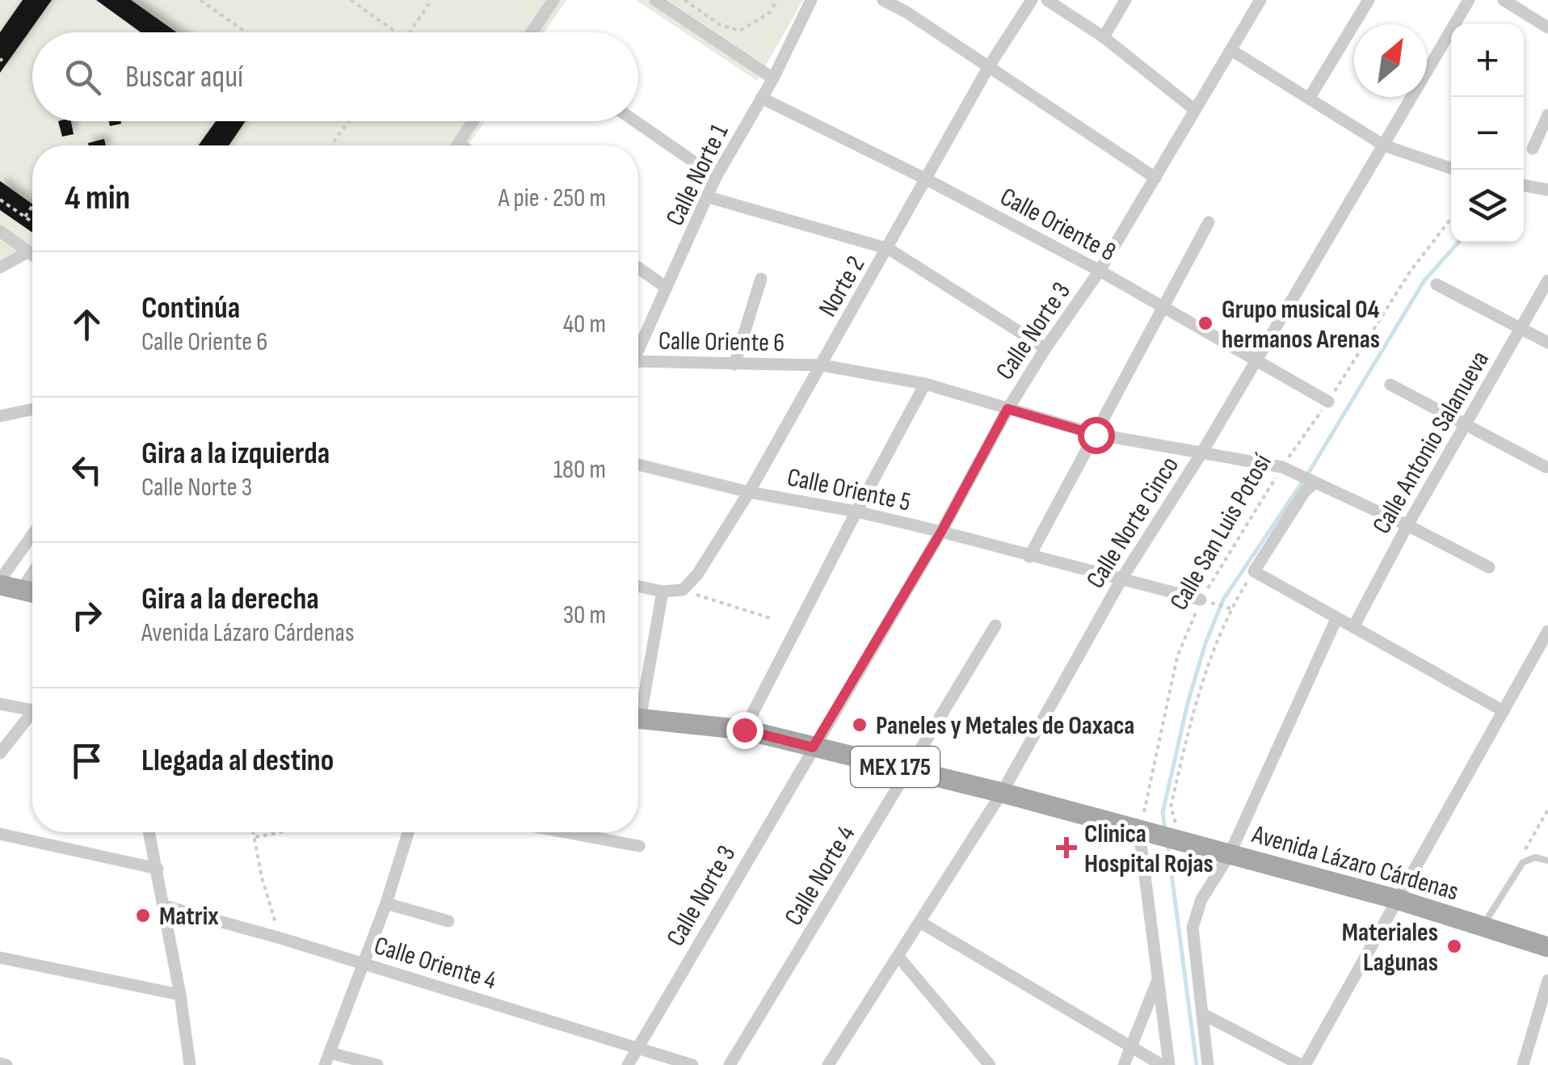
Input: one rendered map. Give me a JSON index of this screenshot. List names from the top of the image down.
{
  "streets": {
    "main road": ["MEX 175", "Avenida Lázaro Cárdenas"],
    "street": [
      "Calle Norte 1",
      "Calle Oriente 8",
      "Norte 2",
      "Calle Norte 3",
      "Calle Oriente 6",
      "Calle Antonio Salanueva",
      "Calle Oriente 5",
      "Calle Norte Cinco",
      "Calle San Luis Potosí",
      "Calle Norte 4",
      "Calle Oriente 4"
    ]
  },
  "crossings": [
    ["Calle Norte 1", "Calle Oriente 8"],
    ["Calle Oriente 8", "Norte 2"],
    ["Calle Oriente 8", "Calle Norte 3"],
    ["Calle Oriente 8", "Calle Norte Cinco"],
    ["Calle Oriente 8", "Calle San Luis Potosí"],
    ["Norte 2", "Calle Oriente 6"],
    ["Norte 2", "Calle Oriente 5"],
    ["Calle Norte 3", "Calle Oriente 6"],
    ["Calle Norte 3", "Calle Oriente 5"],
    ["Calle Norte 3", "Avenida Lázaro Cárdenas"],
    ["Calle Norte 3", "Calle Oriente 4"],
    ["Calle Oriente 6", "Calle Antonio Salanueva"],
    ["Calle Oriente 6", "Calle Norte Cinco"],
    ["Calle Oriente 6", "Calle San Luis Potosí"],
    ["Calle Oriente 5", "Calle Norte Cinco"],
    ["Calle Oriente 5", "Calle San Luis Potosí"],
    ["Calle Norte Cinco", "Avenida Lázaro Cárdenas"],
    ["Calle San Luis Potosí", "Avenida Lázaro Cárdenas"],
    ["Avenida Lázaro Cárdenas", "Calle Norte 4"]
  ],
  "places": {
    "other": [
      "Grupo musical 04 hermanos Arenas",
      "Paneles y Metales de Oaxaca",
      "Matrix",
      "Materiales Lagunas"
    ],
    "health": ["Clinica Hospital Rojas"]
  },
  "north": "top right",
  "page": {
    "map_buttons": ["+", "−"],
    "search": "Buscar aquí",
    "heading": ["4 min", "A pie · 250 m"],
    "list": [
      ["Continúa", "Calle Oriente 6", "40 m"],
      ["Gira a la izquierda", "Calle Norte 3", "180 m"],
      ["Gira a la derecha", "Avenida Lázaro Cárdenas", "30 m"],
      "Llegada al destino"
    ]
  }
}
